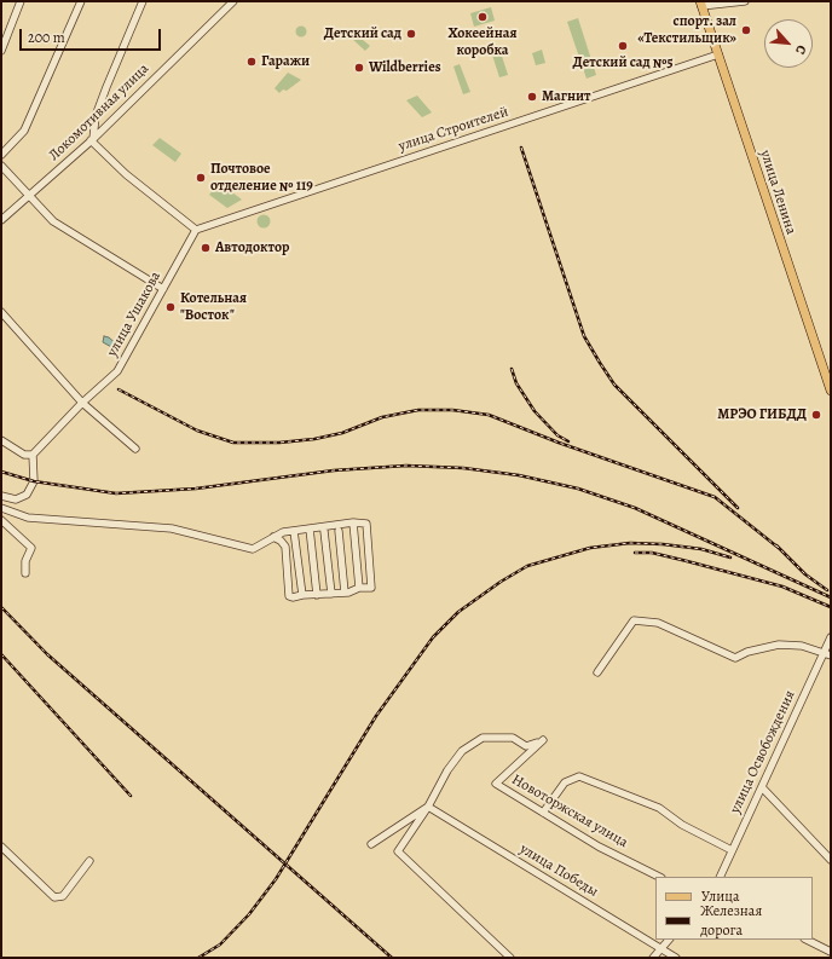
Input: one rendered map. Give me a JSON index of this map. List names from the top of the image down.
{
  "streets": {
    "main road": ["улица Ленина"],
    "street": [
      "Локомотивная улица",
      "улица Строителей",
      "улица Ушакова",
      "улица Освобождения",
      "Новоторжская улица",
      "улица Победы"
    ]
  },
  "crossings": [
    ["улица Строителей", "улица Ленина"],
    ["улица Строителей", "улица Ушакова"],
    ["Новоторжская улица", "улица Победы"]
  ],
  "places": [
    "Хокеейная коробка",
    "спорт. зал «Текстильщик»",
    "Детский сад",
    "Детский сад №5",
    "Гаражи",
    "Wildberries",
    "Магнит",
    "Почтовое отделение № 119",
    "Автодоктор",
    "Котельная \"Восток\"",
    "МРЭО ГИБДД"
  ],
  "legend": ["Улица", "Железная дорога"],
  "scale_bar": "200 m",
  "north": "bottom right"
}
